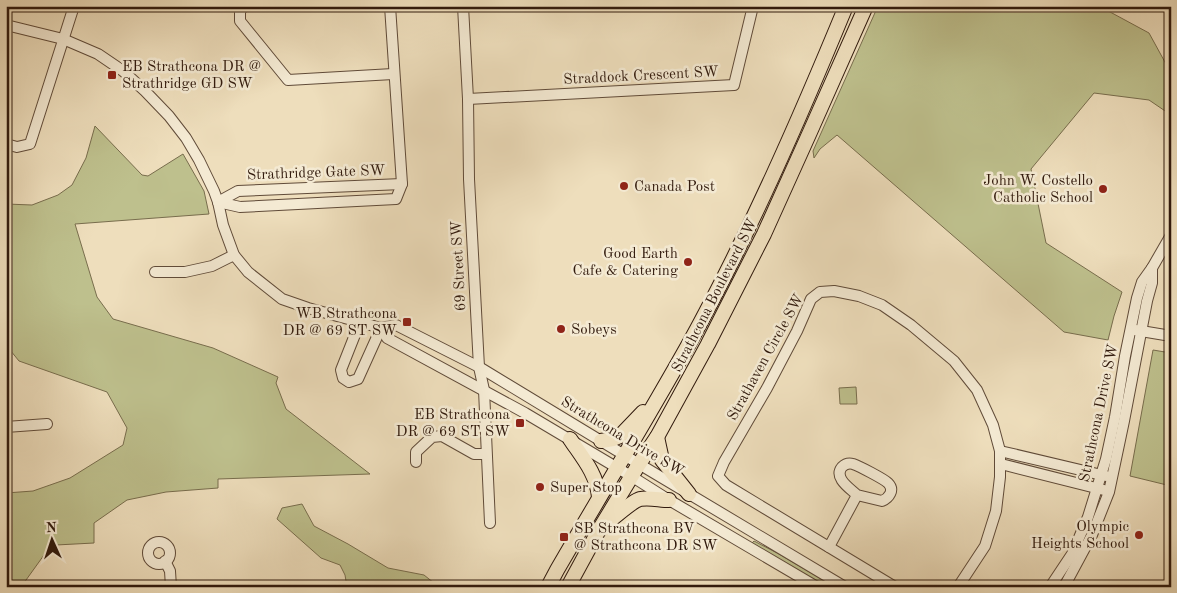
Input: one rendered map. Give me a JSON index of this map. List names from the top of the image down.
{
  "streets": {
    "main road": ["Strathcona Boulevard SW"],
    "street": [
      "Straddock Crescent SW",
      "Strathridge Gate SW",
      "69 Street SW",
      "Strathaven Circle SW",
      "Strathcona Drive SW"
    ]
  },
  "crossings": [
    ["Straddock Crescent SW", "69 Street SW"],
    ["Strathridge Gate SW", "Strathcona Drive SW"],
    ["69 Street SW", "Strathcona Drive SW"],
    ["Strathcona Boulevard SW", "Strathcona Drive SW"]
  ],
  "places": {
    "transit": [
      "EB Strathcona DR @ Strathridge GD SW",
      "WB Strathcona DR @ 69 ST SW",
      "EB Strathcona DR @ 69 ST SW",
      "SB Strathcona BV @ Strathcona DR SW"
    ],
    "other": [
      "Canada Post",
      "John W. Costello Catholic School",
      "Good Earth Cafe & Catering",
      "Sobeys",
      "Super Stop",
      "Olympic Heights School"
    ]
  },
  "north": "top"
}
